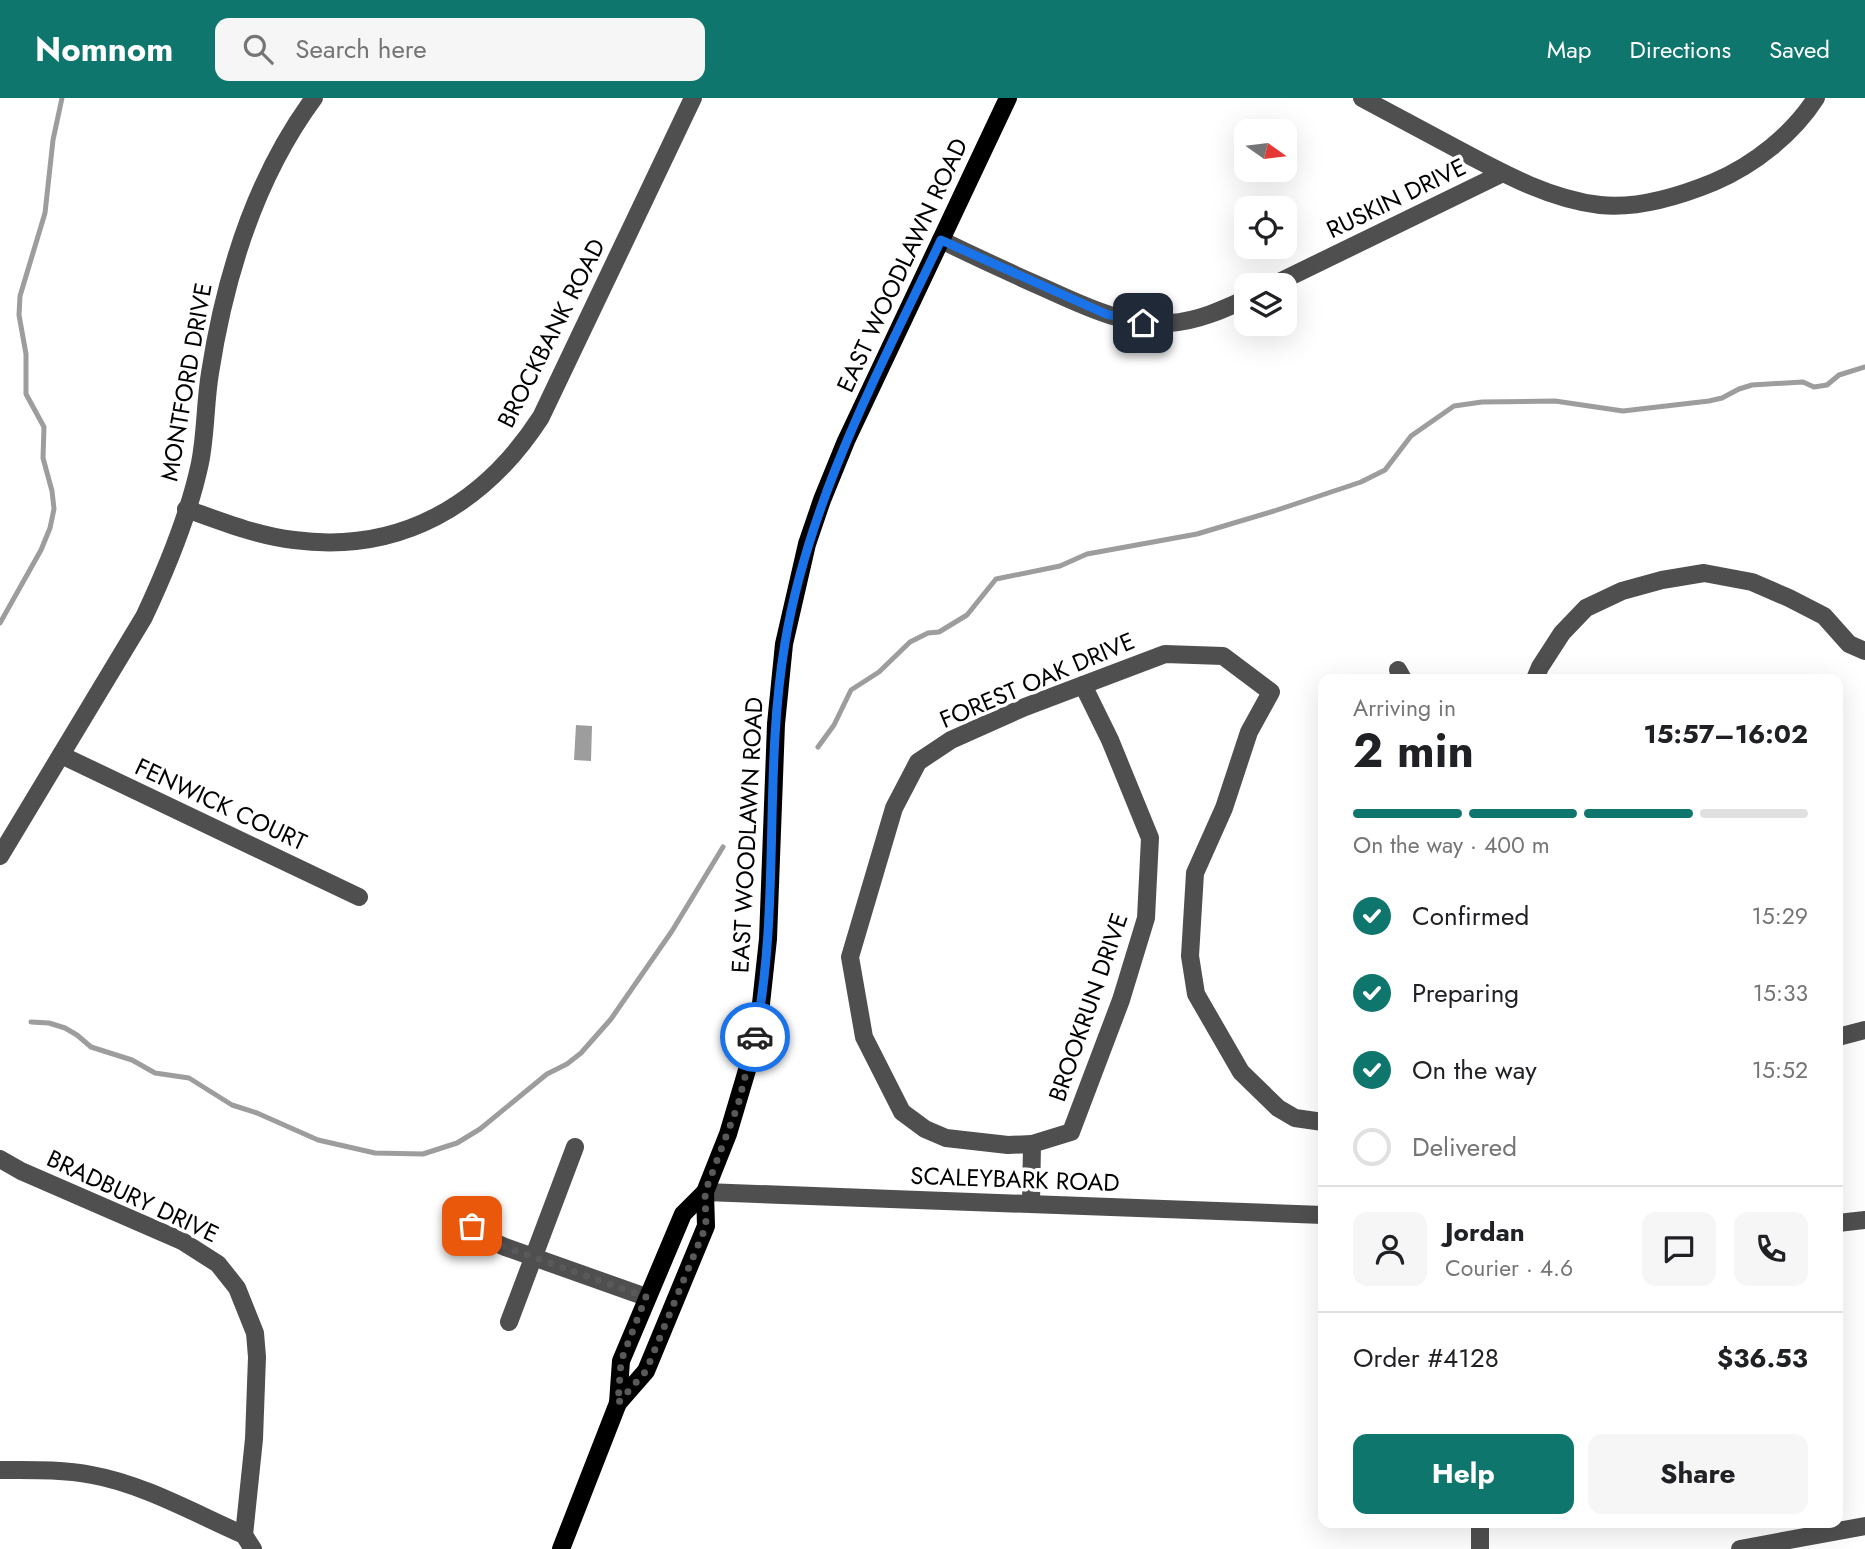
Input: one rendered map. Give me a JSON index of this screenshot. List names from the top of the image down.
{
  "streets": {
    "main road": ["EAST WOODLAWN ROAD"],
    "street": [
      "RUSKIN DRIVE",
      "BROCKBANK ROAD",
      "MONTFORD DRIVE",
      "FOREST OAK DRIVE",
      "FENWICK COURT",
      "BROOKRUN DRIVE",
      "SCALEYBARK ROAD",
      "BRADBURY DRIVE"
    ]
  },
  "crossings": [
    ["EAST WOODLAWN ROAD", "SCALEYBARK ROAD"],
    ["BROCKBANK ROAD", "MONTFORD DRIVE"],
    ["MONTFORD DRIVE", "FENWICK COURT"],
    ["FOREST OAK DRIVE", "BROOKRUN DRIVE"]
  ],
  "north": "right",
  "page": {
    "header": "Nomnom",
    "search": "Search here",
    "nav": ["Map", "Directions", "Saved"],
    "heading": ["2 min", "Arriving in", "15:57–16:02"],
    "panel": [
      "Jordan",
      "Courier · 4.6",
      "Order #4128",
      "$36.53"
    ],
    "bar": "On the way · 400 m",
    "list": [
      ["Confirmed", "15:29"],
      ["Preparing", "15:33"],
      ["On the way", "15:52"],
      "Delivered"
    ],
    "buttons": ["Help", "Share"]
  }
}
